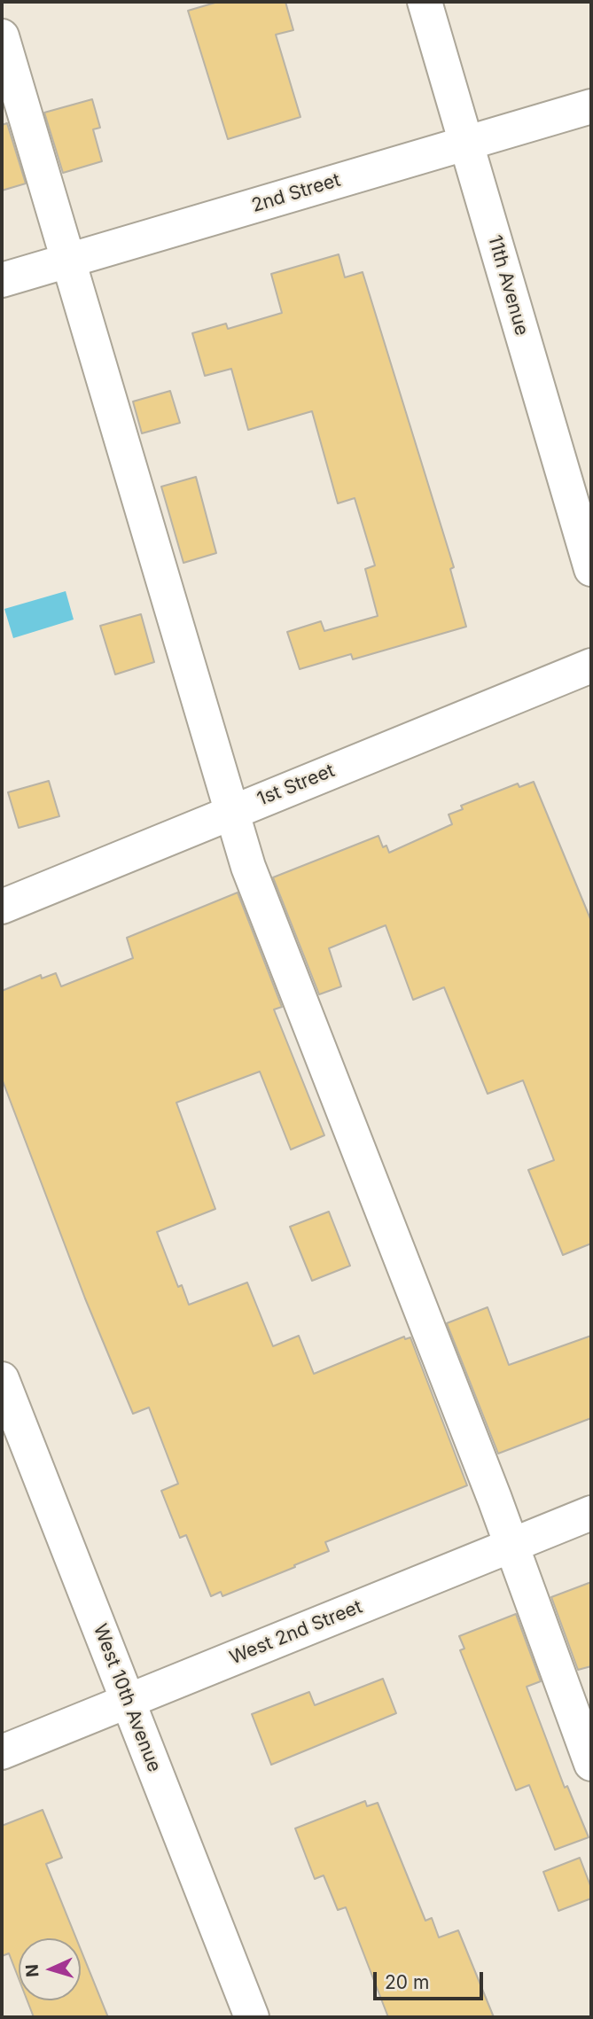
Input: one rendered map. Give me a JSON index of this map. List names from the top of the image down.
{
  "streets": {
    "street": [
      "2nd Street",
      "11th Avenue",
      "1st Street",
      "West 2nd Street",
      "West 10th Avenue"
    ]
  },
  "crossings": [
    ["2nd Street", "11th Avenue"],
    ["West 2nd Street", "West 10th Avenue"]
  ],
  "scale_bar": "20 m",
  "north": "left"
}
